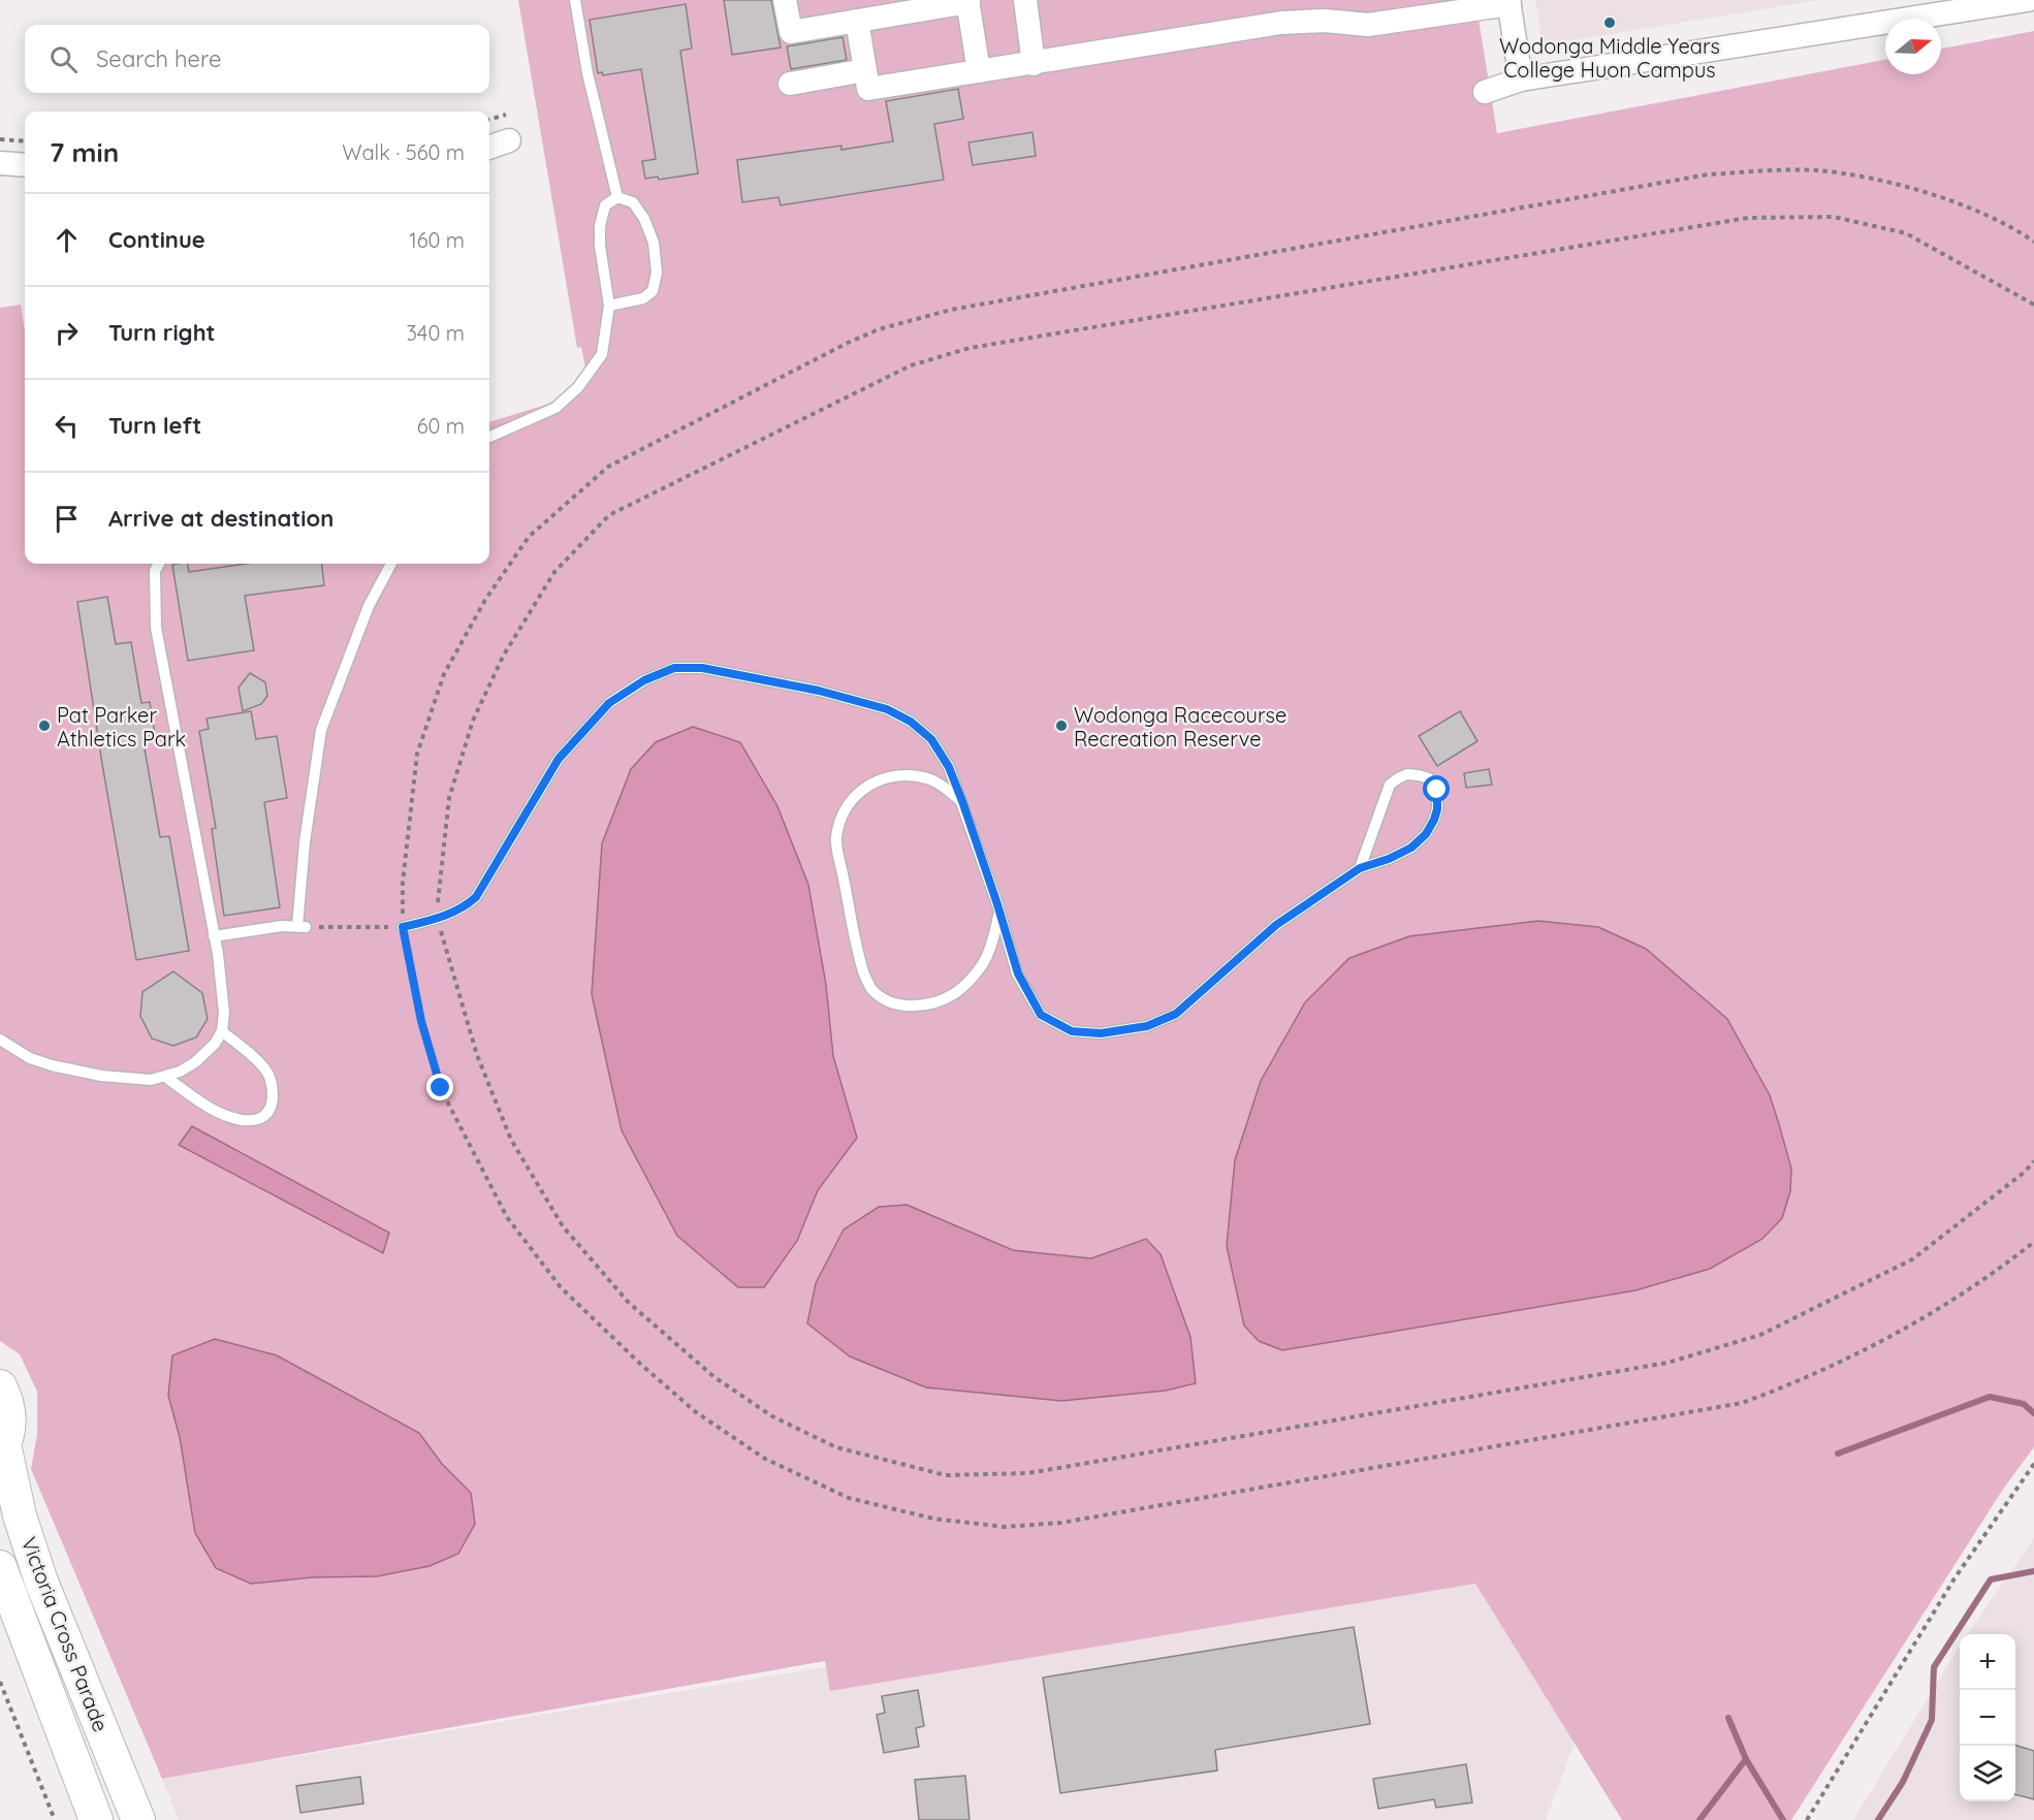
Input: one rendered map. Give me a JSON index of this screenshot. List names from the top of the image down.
{
  "streets": {
    "main road": ["Victoria Cross Parade"]
  },
  "places": ["Wodonga Middle Years College Huon Campus", "Pat Parker Athletics Park", "Wodonga Racecourse Recreation Reserve"],
  "north": "right",
  "page": {
    "search": "Search here",
    "heading": ["7 min", "Walk · 560 m"],
    "list": [
      ["Continue", "160 m"],
      ["Turn right", "340 m"],
      ["Turn left", "60 m"],
      "Arrive at destination"
    ],
    "map_buttons": ["+", "−"]
  }
}
